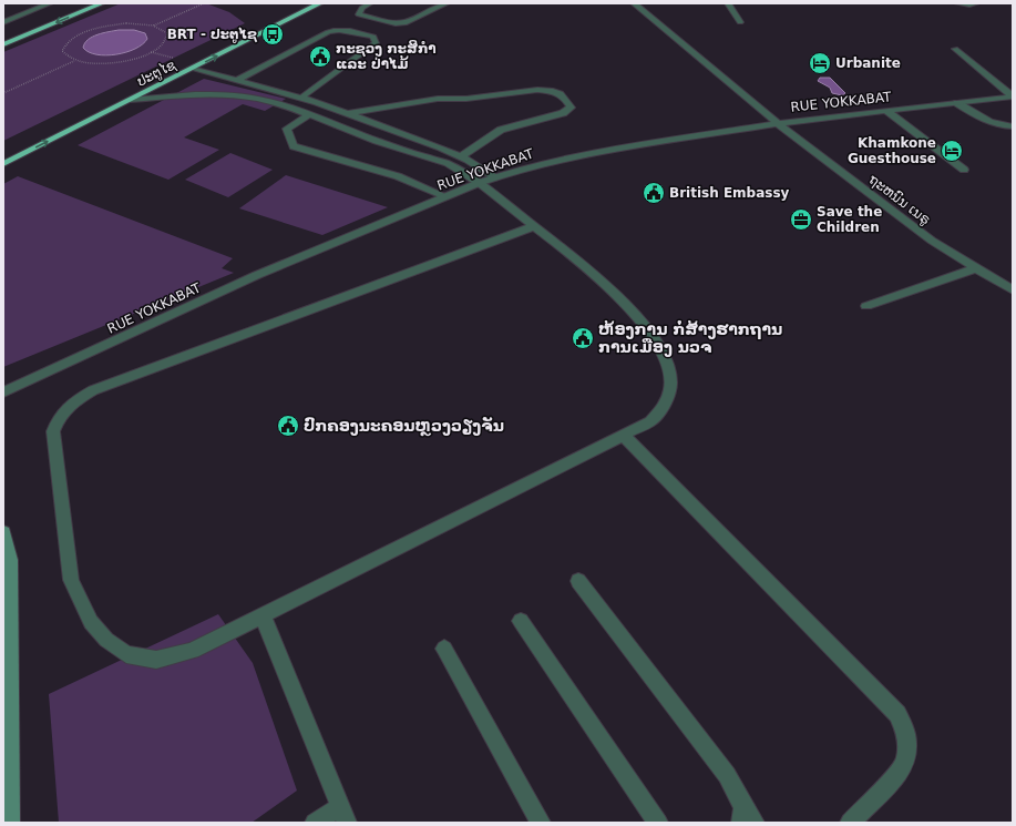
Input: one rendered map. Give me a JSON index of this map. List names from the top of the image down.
{
  "streets": {
    "highway": ["ປະຕູໄຊ"],
    "street": ["RUE YOKKABAT", "ຖະຫນົນ ເນຣູ"]
  },
  "crossings": [
    ["RUE YOKKABAT", "ຖະຫນົນ ເນຣູ"]
  ],
  "places": {
    "bus stop": ["BRT - ປະຕູໄຊ"],
    "public building": [
      "ກະຊວງ ກະສິກຳ ແລະ ປ່າໄມ້",
      "British Embassy",
      "ຫ້ອງການ ກໍ່ສ້າງຮາກຖານ ການເມືອງ ນວຈ",
      "ປົກຄອງນະຄອນຫຼວງວຽງຈັນ"
    ],
    "hotel": ["Urbanite", "Khamkone Guesthouse"],
    "office": ["Save the Children"]
  }
}
